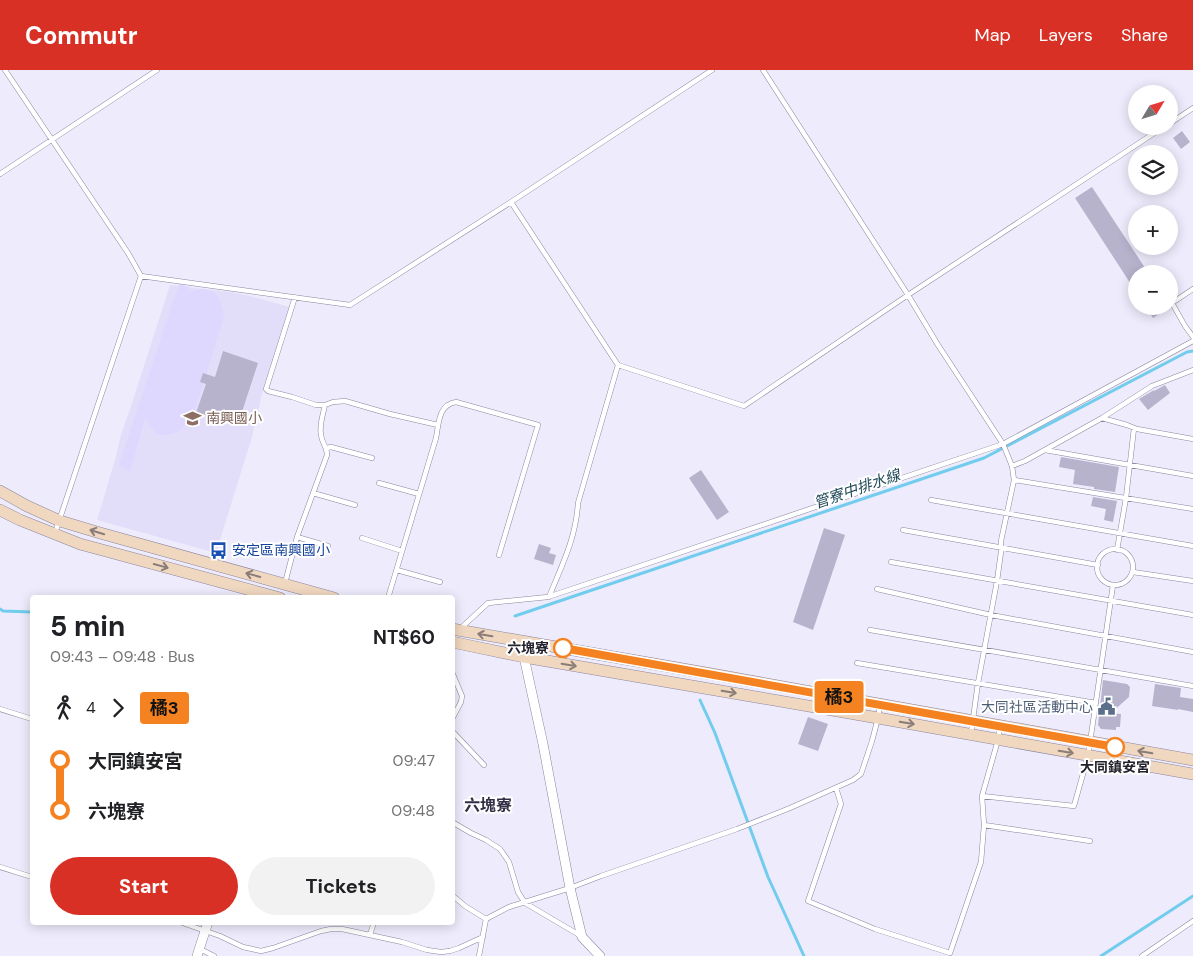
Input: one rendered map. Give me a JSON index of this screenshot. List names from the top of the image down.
{
  "districts": ["六塊寮"],
  "water": ["管寮中排水線"],
  "places": {
    "school or university": ["南興國小"],
    "bus stop": ["安定區南興國小"],
    "other": ["六塊寮", "大同鎮安宮"],
    "public building": ["大同社區活動中心"]
  },
  "lines": ["bus line 橘3"],
  "north": "top right",
  "page": {
    "header": "Commutr",
    "nav": ["Map", "Layers", "Share"],
    "on_map": "橘3",
    "map_buttons": ["+", "−"],
    "heading": ["5 min", "09:43 – 09:48 · Bus", "NT$60"],
    "legs": ["4", "橘3"],
    "list": [
      {
        "name": "大同鎮安宮",
        "value": "09:47"
      },
      {
        "name": "六塊寮",
        "value": "09:48"
      }
    ],
    "buttons": ["Start", "Tickets"]
  }
}
